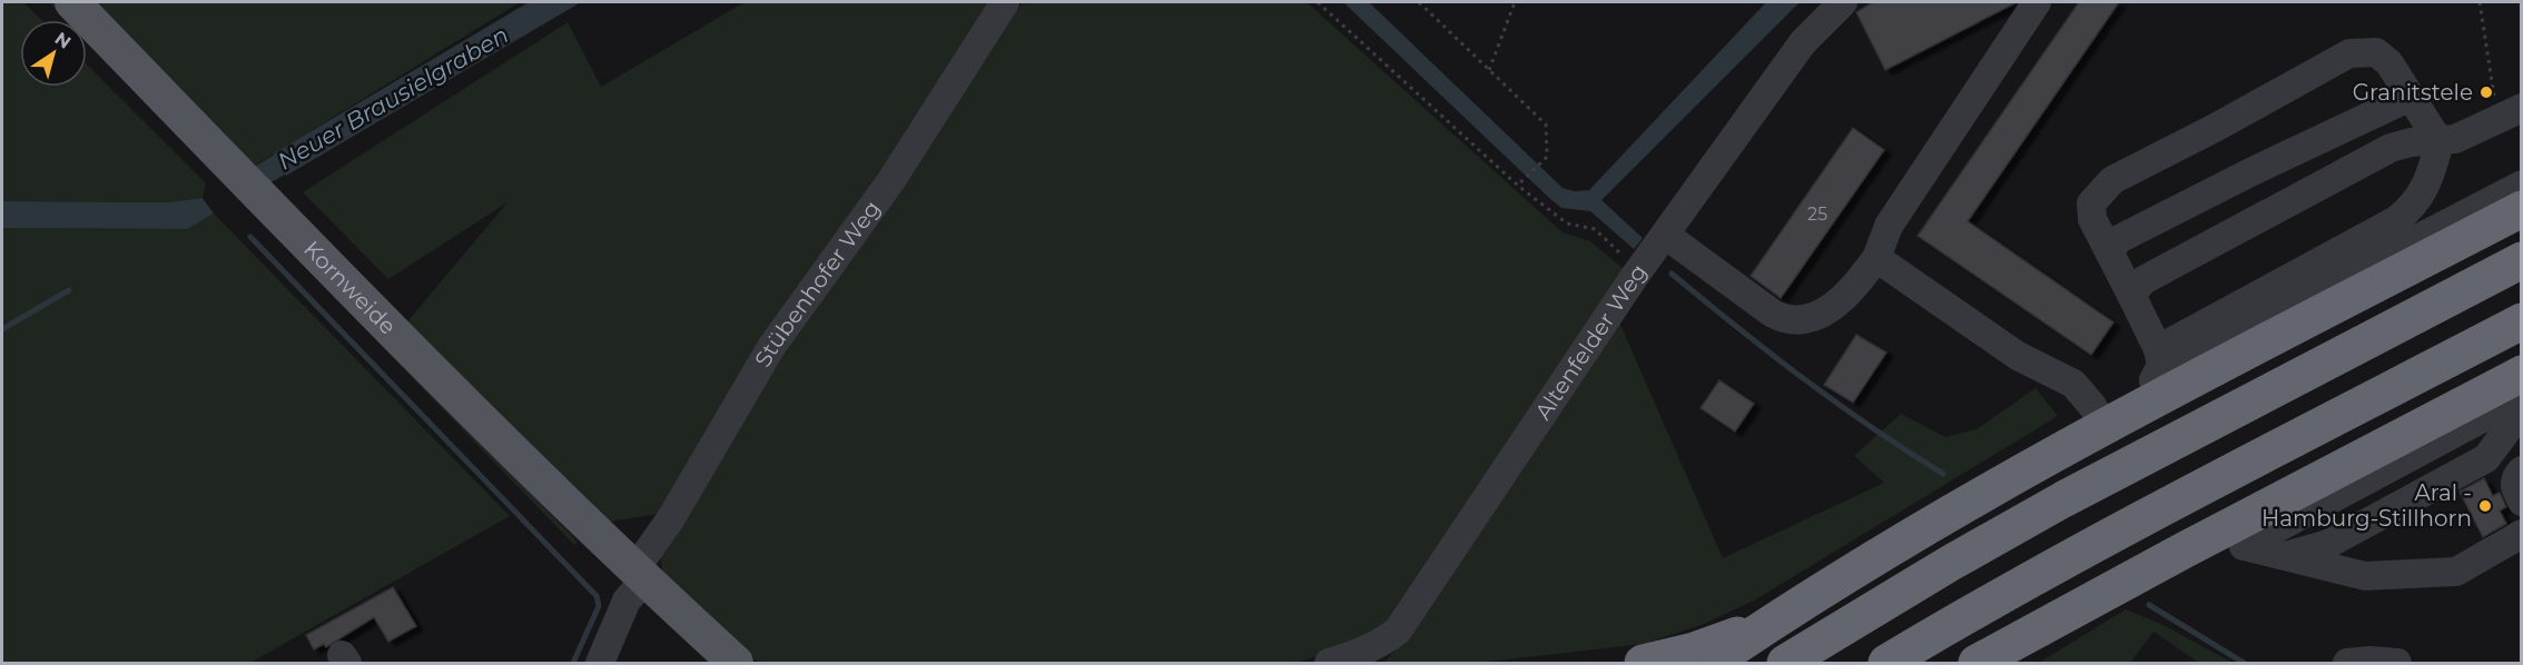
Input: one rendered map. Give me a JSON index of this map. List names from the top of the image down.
{
  "streets": {
    "main road": ["Kornweide"],
    "street": ["Stübenhofer Weg", "Altenfelder Weg"]
  },
  "crossings": [
    ["Stübenhofer Weg", "Kornweide"]
  ],
  "water": ["Neuer Brausielgraben"],
  "places": ["Granitstele", "Aral - Hamburg-Stillhorn"],
  "house_numbers": ["25"],
  "north": "top right"
}
